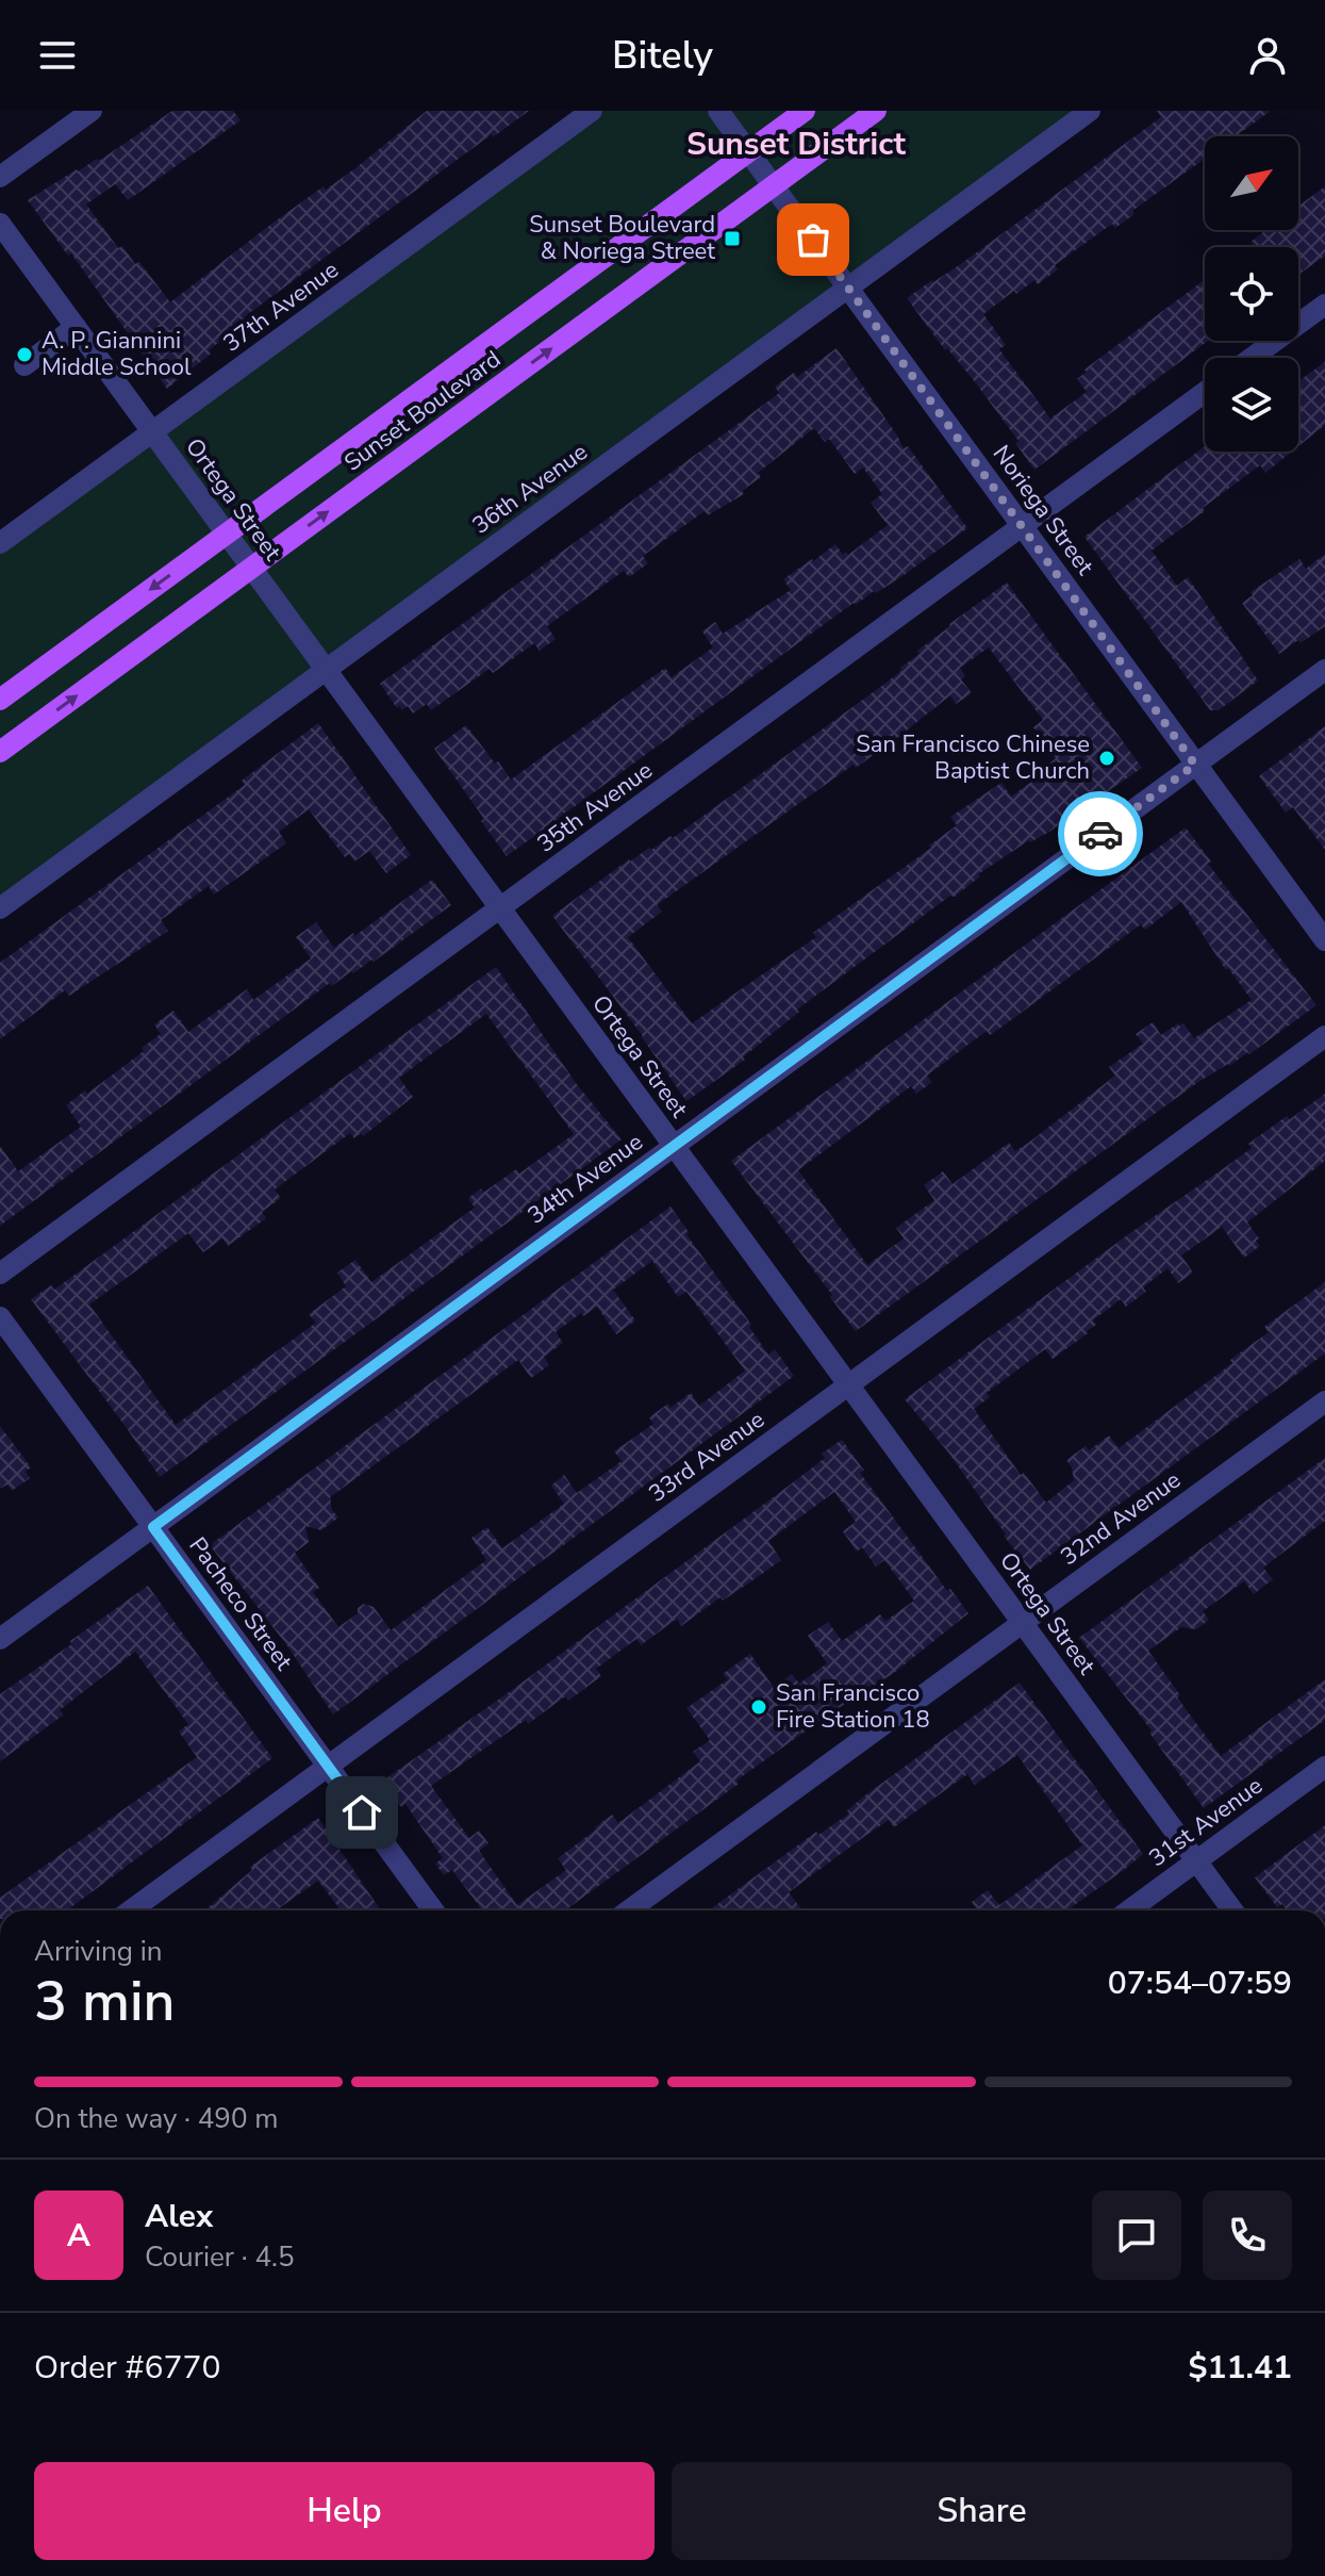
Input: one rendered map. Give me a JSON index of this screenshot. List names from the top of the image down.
{
  "streets": {
    "main road": ["Sunset Boulevard"],
    "street": [
      "37th Avenue",
      "36th Avenue",
      "Ortega Street",
      "Noriega Street",
      "35th Avenue",
      "34th Avenue",
      "33rd Avenue",
      "32nd Avenue",
      "Pacheco Street",
      "31st Avenue"
    ]
  },
  "crossings": [
    ["37th Avenue", "Ortega Street"],
    ["Sunset Boulevard", "Ortega Street"],
    ["Sunset Boulevard", "Noriega Street"],
    ["36th Avenue", "Ortega Street"],
    ["36th Avenue", "Noriega Street"],
    ["Ortega Street", "35th Avenue"],
    ["Ortega Street", "34th Avenue"],
    ["Ortega Street", "33rd Avenue"],
    ["Ortega Street", "32nd Avenue"],
    ["Ortega Street", "31st Avenue"],
    ["Noriega Street", "35th Avenue"],
    ["Noriega Street", "34th Avenue"],
    ["34th Avenue", "Pacheco Street"],
    ["33rd Avenue", "Pacheco Street"]
  ],
  "districts": ["Sunset District"],
  "places": {
    "transit": ["Sunset Boulevard & Noriega Street"],
    "other": ["A. P. Giannini Middle School", "San Francisco Chinese Baptist Church", "San Francisco Fire Station 18"]
  },
  "north": "top right",
  "page": {
    "header": "Bitely",
    "heading": ["3 min", "Arriving in", "07:54–07:59"],
    "panel": [
      "Alex",
      "Courier · 4.5",
      "Order #6770",
      "$11.41"
    ],
    "bar": "On the way · 490 m",
    "round": "A",
    "buttons": ["Help", "Share"]
  }
}
